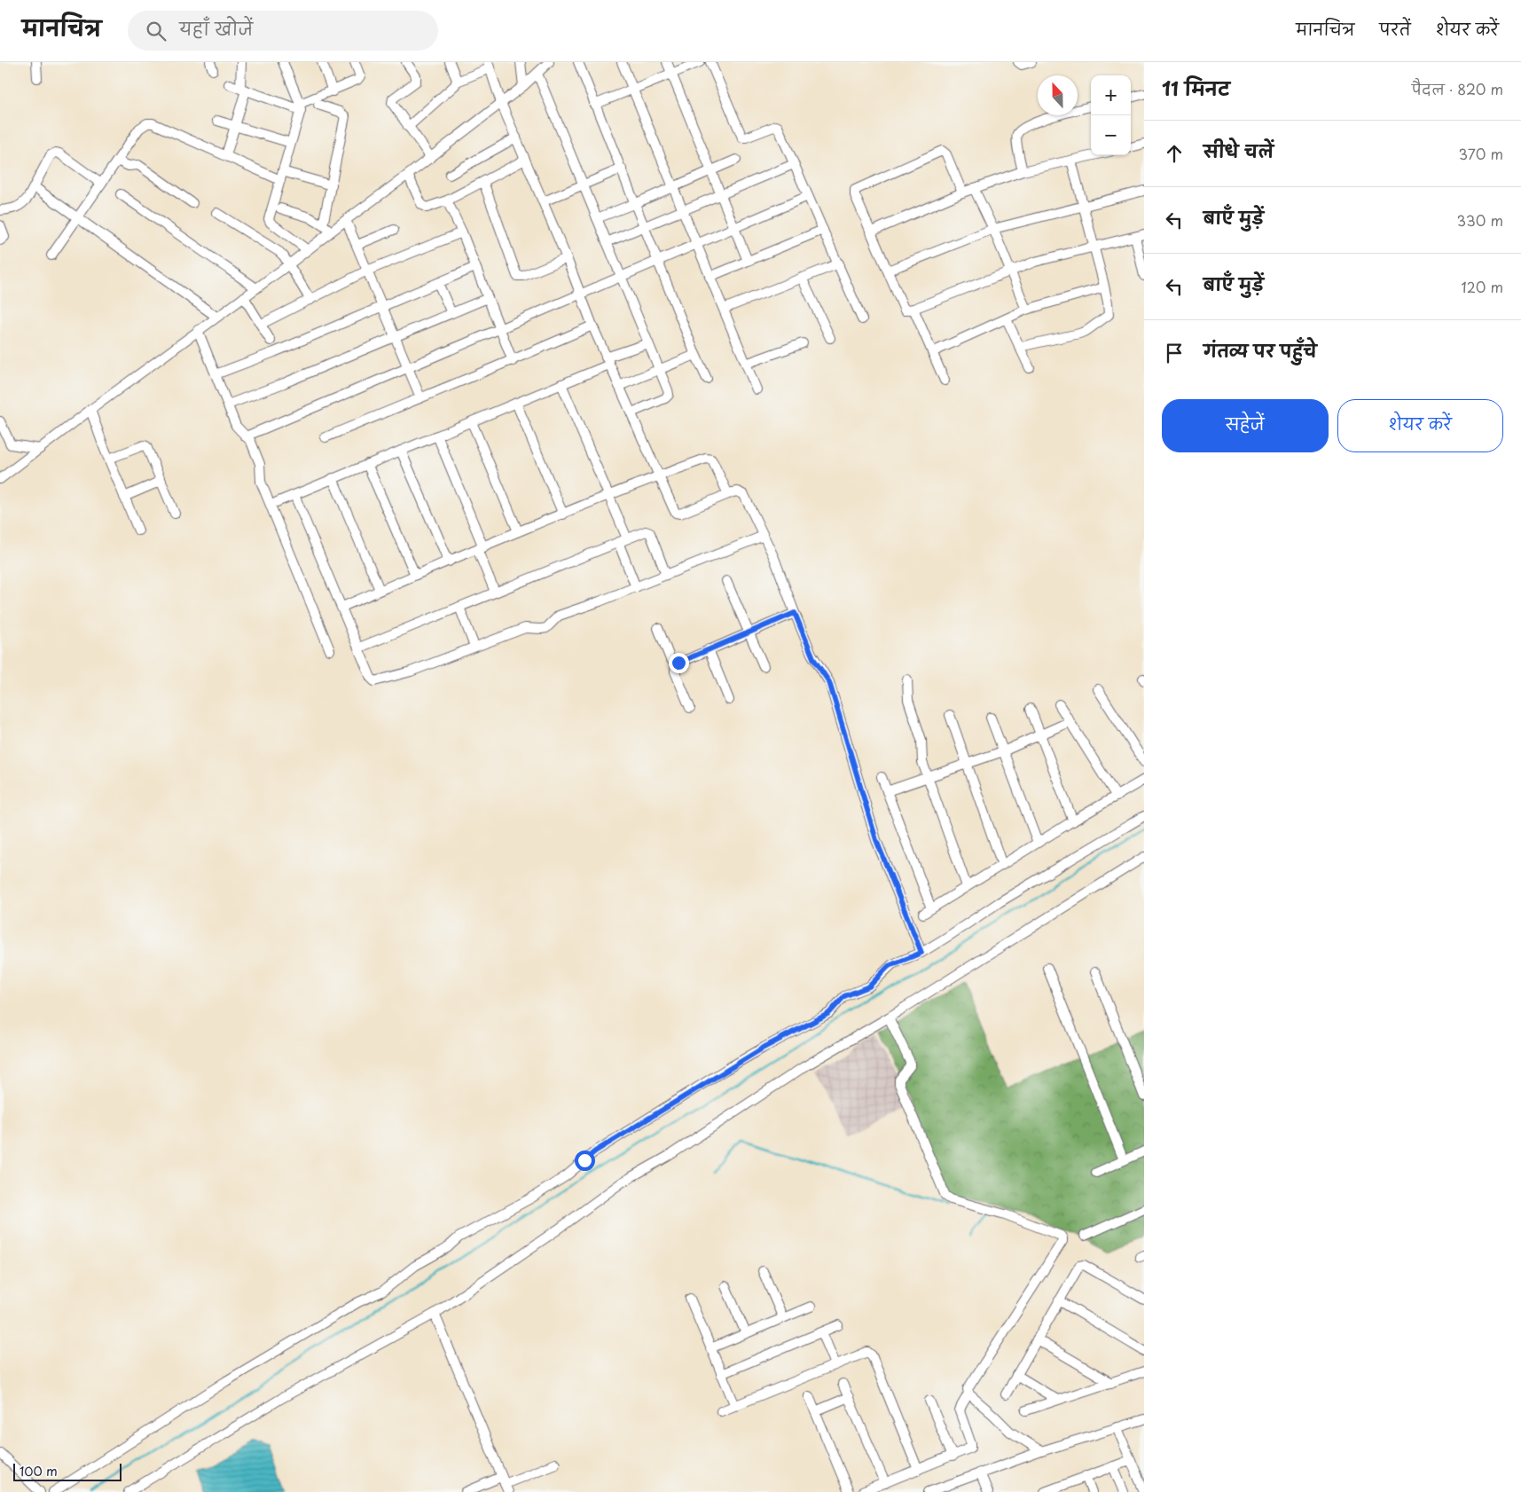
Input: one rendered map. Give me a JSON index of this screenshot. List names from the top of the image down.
{
  "scale_bar": "100 m",
  "north": "top",
  "page": {
    "header": "मानचित्र",
    "search": "यहाँ खोजें",
    "nav": ["मानचित्र", "परतें", "शेयर करें"],
    "heading": ["11 मिनट", "पैदल · 820 m"],
    "map_buttons": ["+", "−"],
    "list": [
      ["सीधे चलें", "370 m"],
      ["बाएँ मुड़ें", "330 m"],
      ["बाएँ मुड़ें", "120 m"],
      "गंतव्य पर पहुँचे"
    ],
    "buttons": ["सहेजें", "शेयर करें"],
    "scale": "100 m"
  }
}
